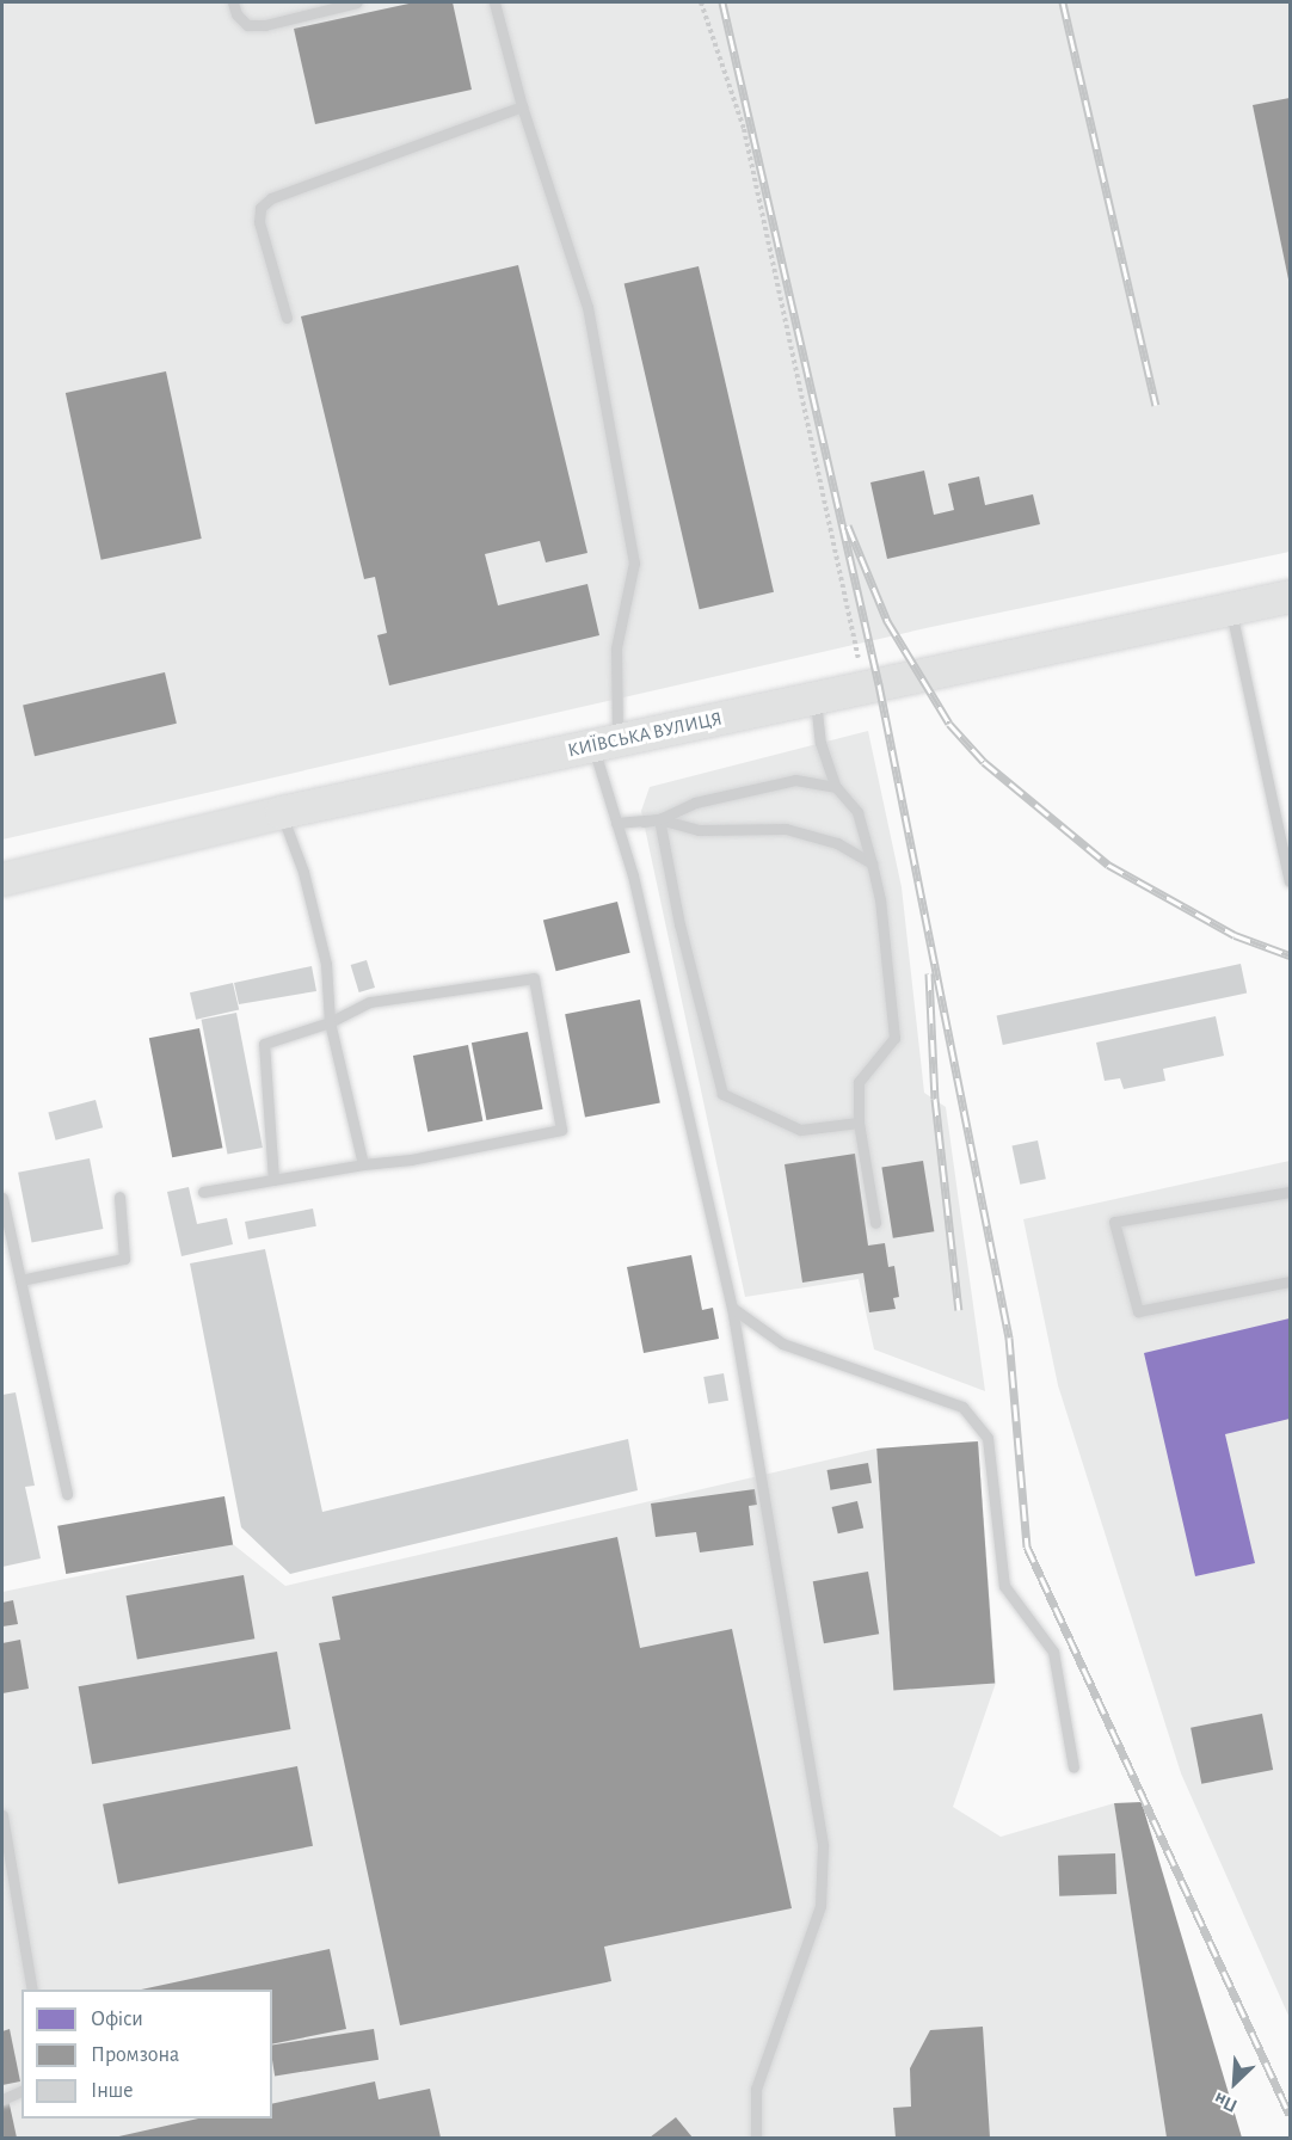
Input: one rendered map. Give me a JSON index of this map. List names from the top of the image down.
{
  "streets": {
    "main road": ["КИЇВСЬКА ВУЛИЦЯ"]
  },
  "legend": ["Офіси", "Промзона", "Інше"],
  "north": "bottom left"
}
